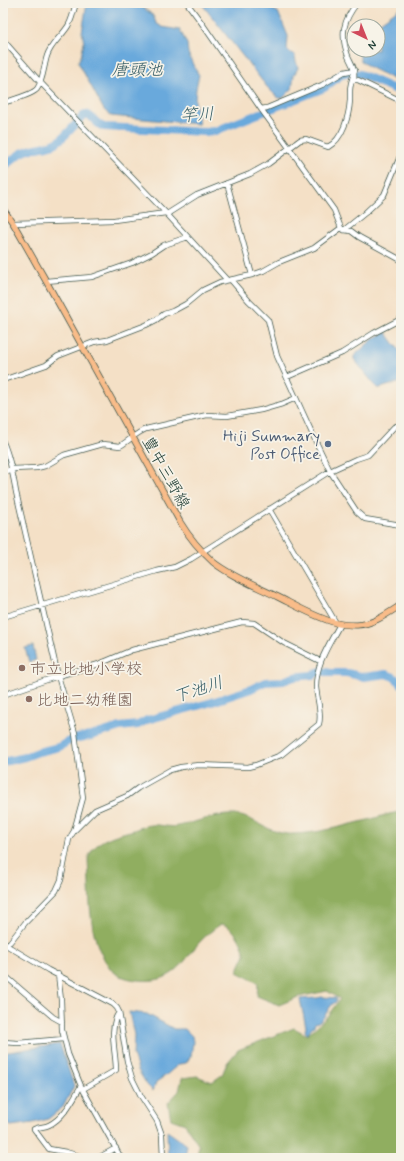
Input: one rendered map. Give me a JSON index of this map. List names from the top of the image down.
{
  "streets": {
    "main road": ["豊中三野線"]
  },
  "water": ["唐頭池", "竿川", "下池川"],
  "places": ["Hiji Summary Post Office", "市立比地小学校", "比地二幼稚園"],
  "north": "bottom right"
}
